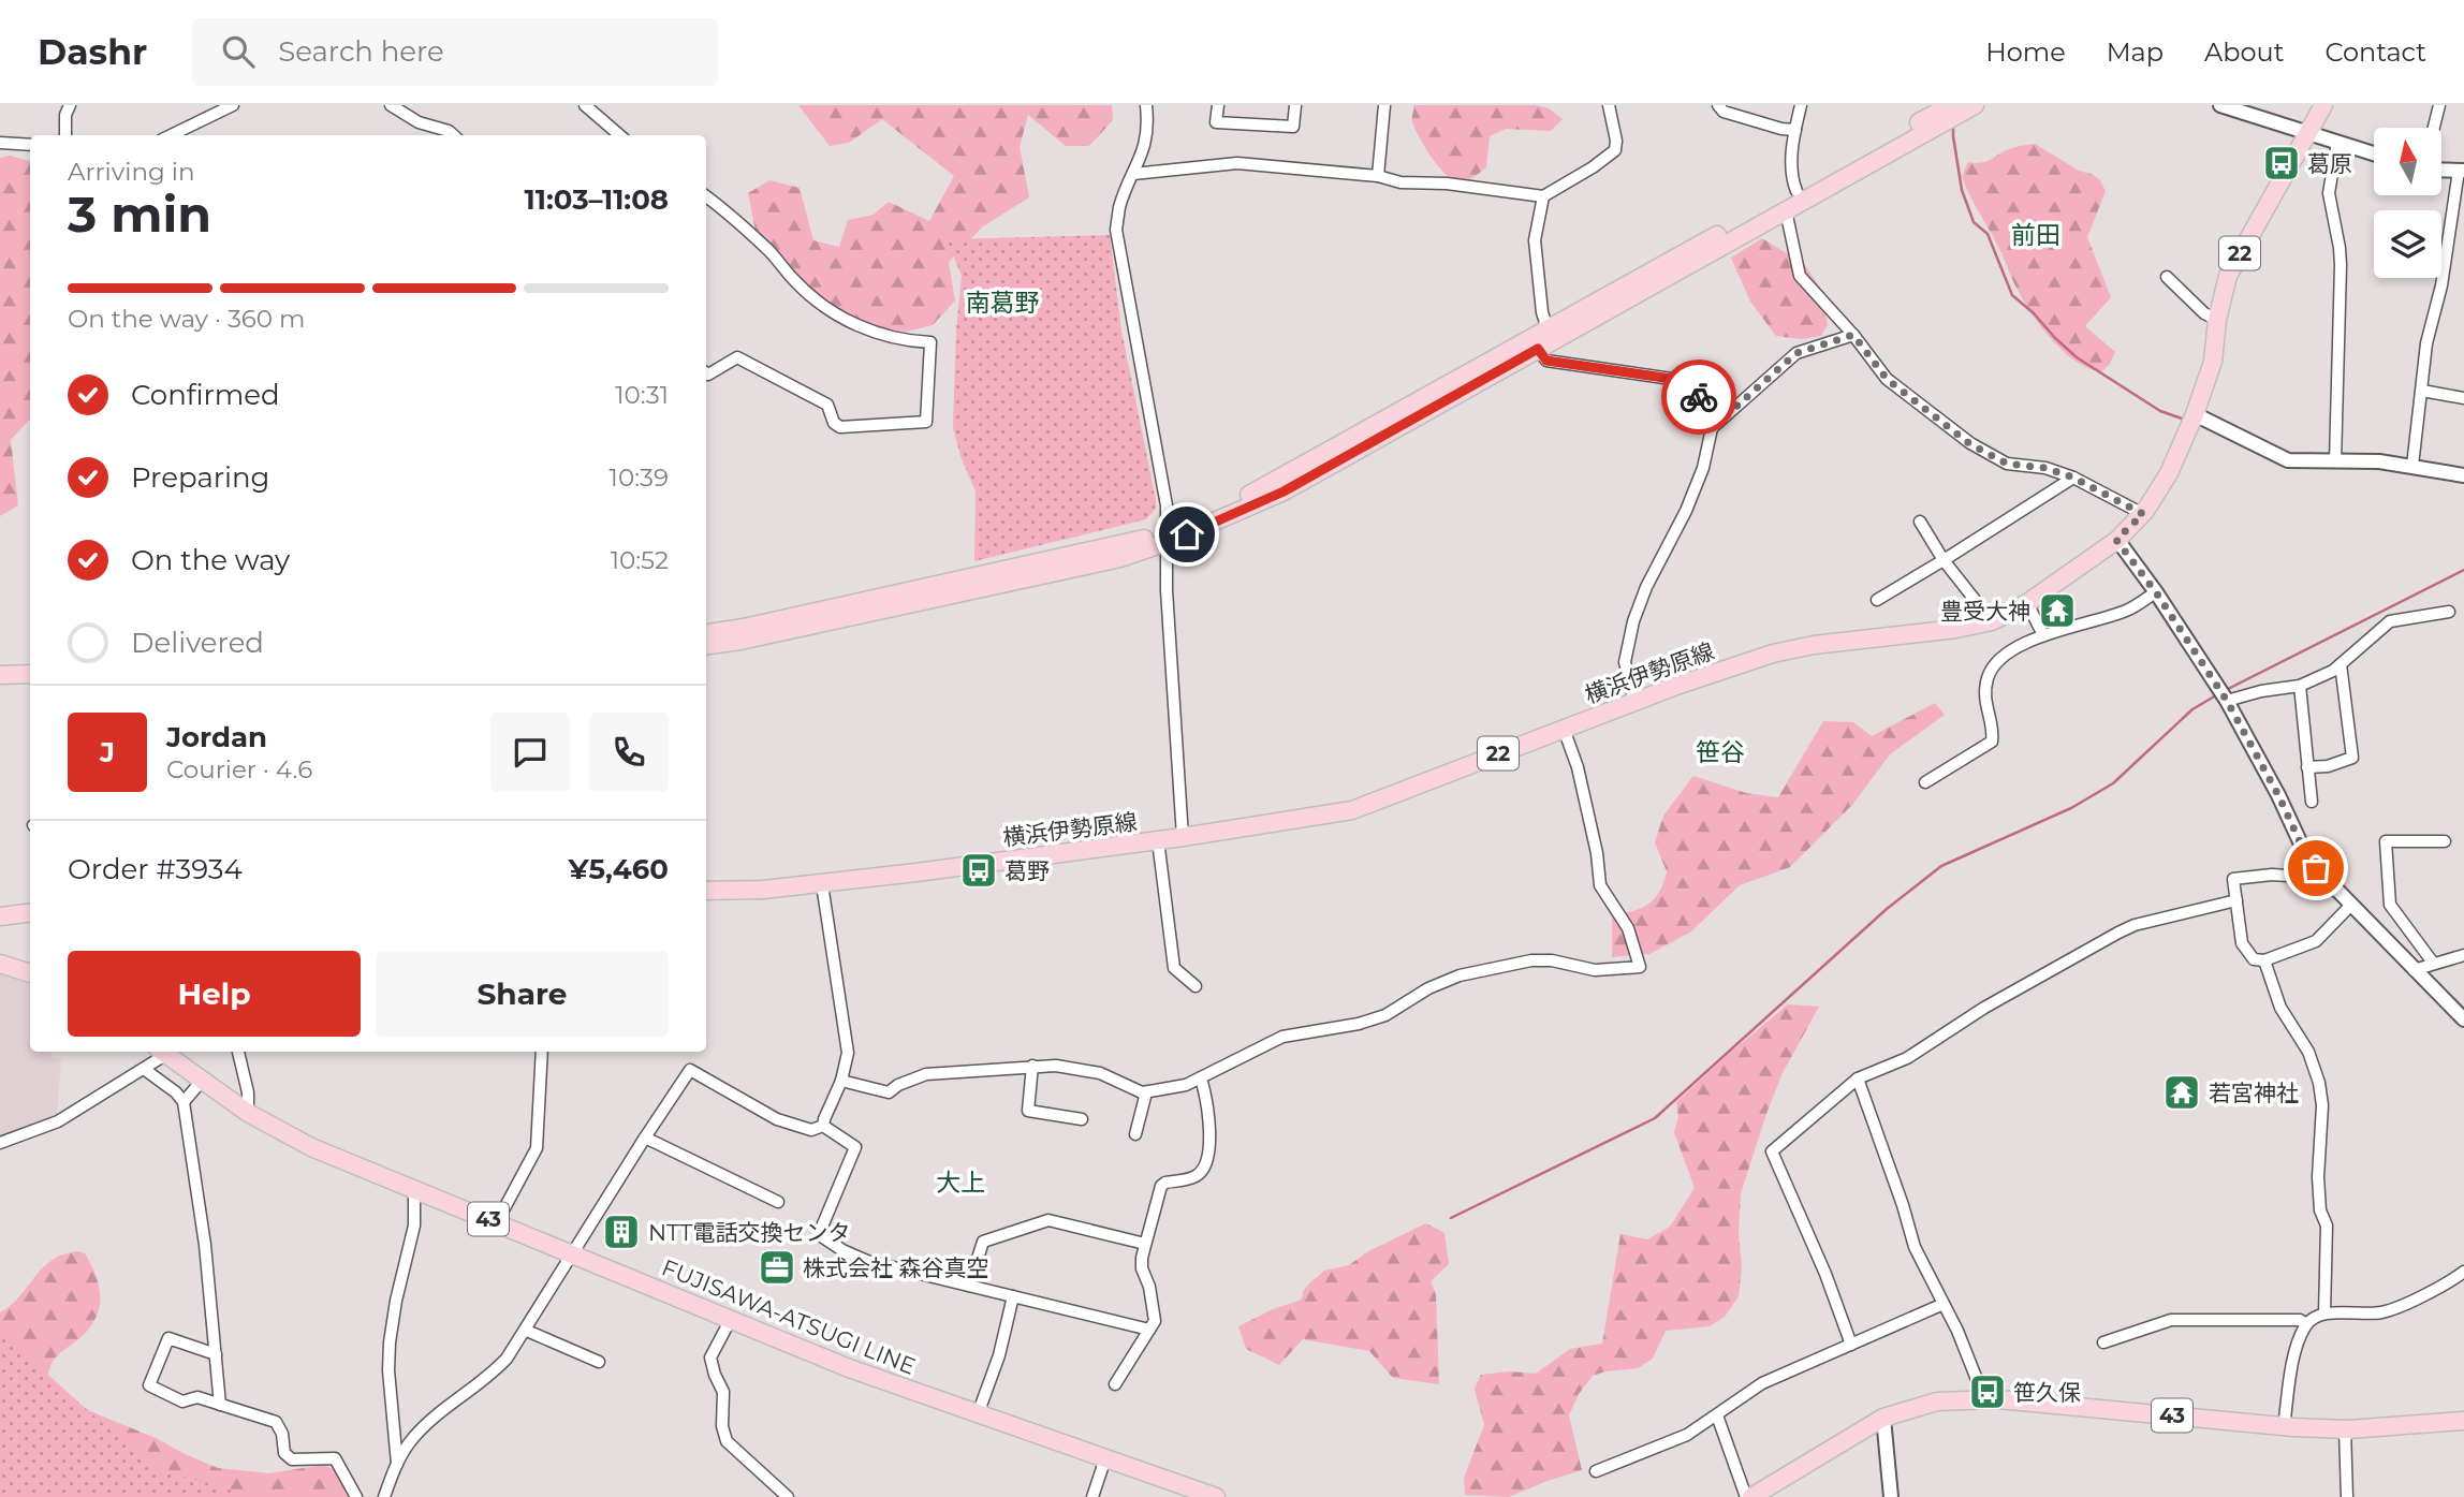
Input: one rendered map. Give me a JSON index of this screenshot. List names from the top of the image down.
{
  "streets": {
    "main road": [
      "22",
      "横浜伊勢原線",
      "43",
      "FUJISAWA-ATSUGI LINE"
    ]
  },
  "districts": [
    "前田",
    "南葛野",
    "笹谷",
    "大上"
  ],
  "places": {
    "bus stop": ["葛原", "葛野", "笹久保"],
    "temple": ["豊受大神", "若宮神社"],
    "building": ["NTT電話交換センタ"],
    "office": ["株式会社 森谷真空"]
  },
  "north": "top",
  "page": {
    "header": "Dashr",
    "search": "Search here",
    "nav": [
      "Home",
      "Map",
      "About",
      "Contact"
    ],
    "heading": ["3 min", "Arriving in", "11:03–11:08"],
    "panel": [
      "Jordan",
      "Courier · 4.6",
      "Order #3934",
      "¥5,460"
    ],
    "bar": "On the way · 360 m",
    "list": [
      ["Confirmed", "10:31"],
      ["Preparing", "10:39"],
      ["On the way", "10:52"],
      "Delivered"
    ],
    "round": "J",
    "buttons": ["Help", "Share"]
  }
}
